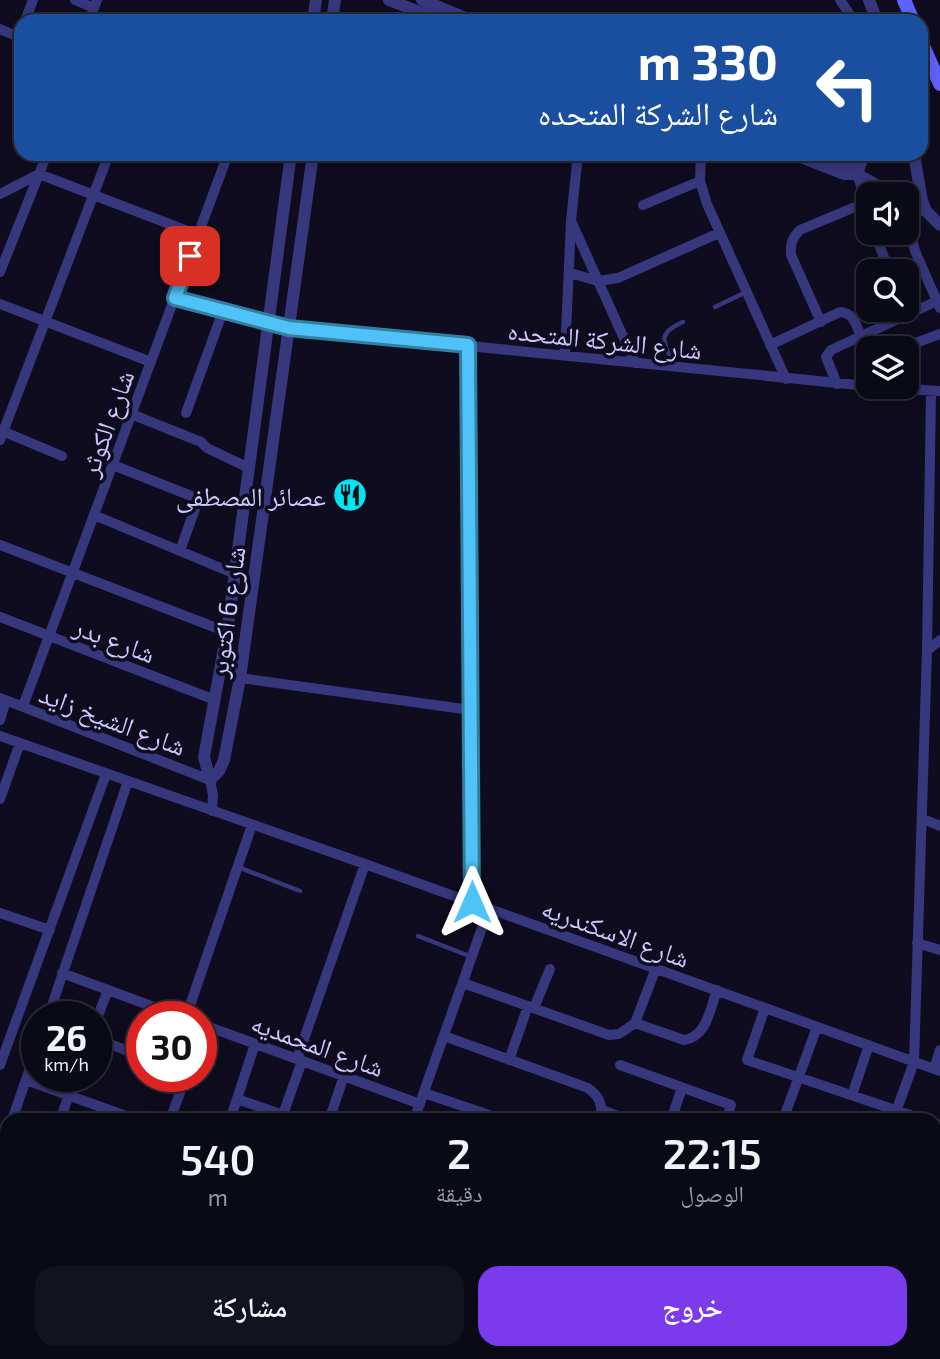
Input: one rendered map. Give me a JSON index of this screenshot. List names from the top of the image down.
{
  "streets": {
    "street": [
      "شارع الشركة المتحده",
      "شارع الكوثر",
      "شارع 6 اكتوبر",
      "شارع بدر",
      "شارع الشيخ زايد",
      "شارع الاسكندريه",
      "شارع المحمديه"
    ]
  },
  "crossings": [
    ["شارع الشركة المتحده", "شارع الكوثر"],
    ["شارع الشركة المتحده", "شارع 6 اكتوبر"],
    ["شارع الكوثر", "شارع بدر"],
    ["شارع الكوثر", "شارع الشيخ زايد"],
    ["شارع 6 اكتوبر", "شارع بدر"],
    ["شارع 6 اكتوبر", "شارع الشيخ زايد"],
    ["شارع 6 اكتوبر", "شارع الاسكندريه"]
  ],
  "places": {
    "restaurant": ["عصائر المصطفى"]
  },
  "page": {
    "turn": ["330 m", "شارع الشركة المتحده"],
    "speed": "26 km/h",
    "limit": "30",
    "eta": [
      "22:15",
      "الوصول",
      "2",
      "دقيقة",
      "540",
      "m"
    ],
    "buttons": ["خروج", "مشاركة"]
  }
}
